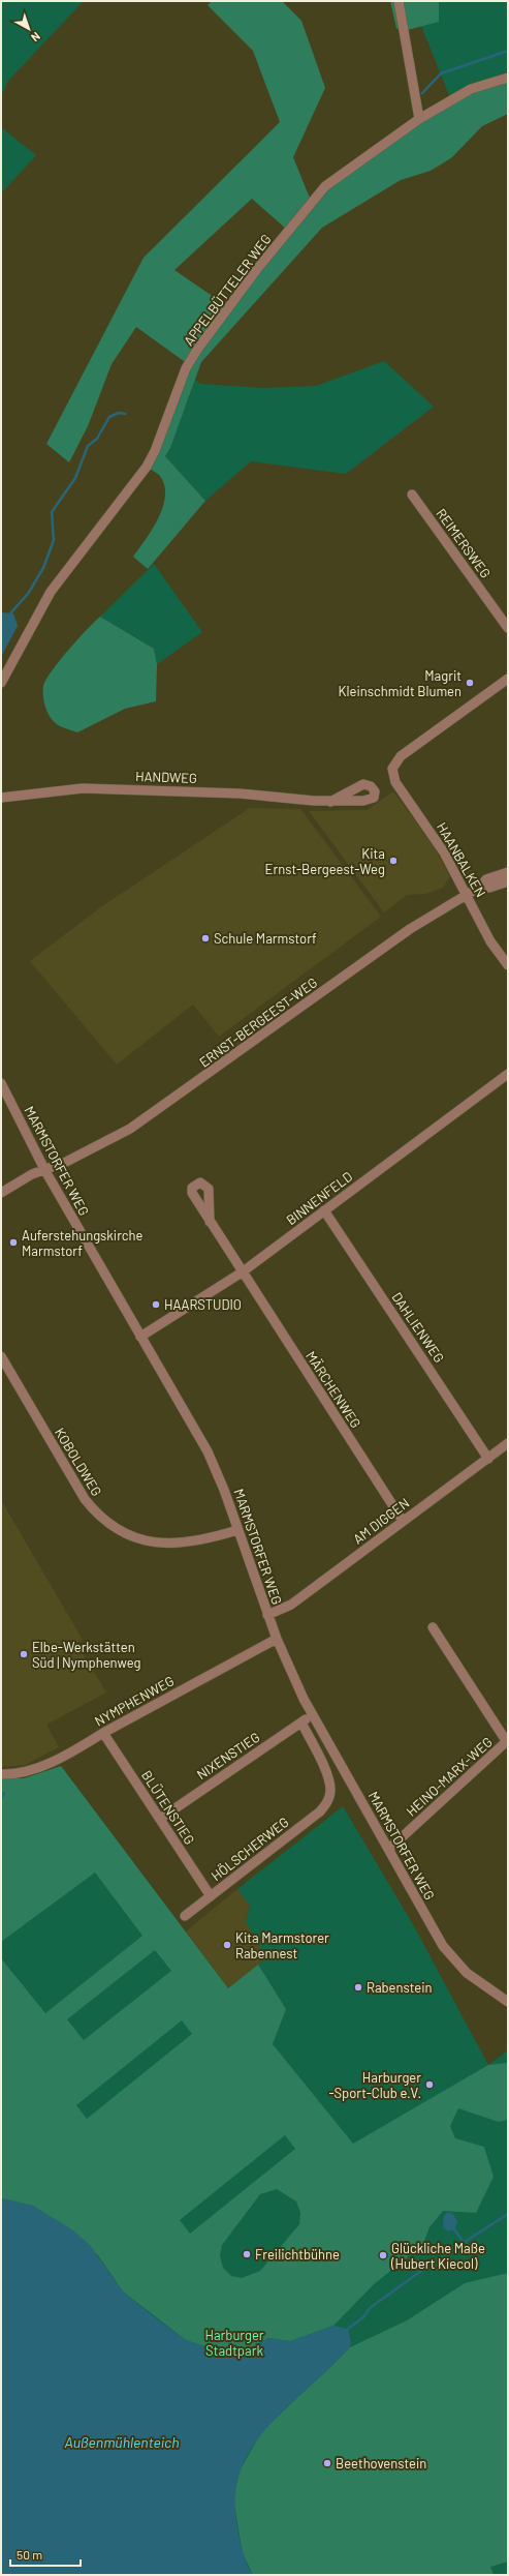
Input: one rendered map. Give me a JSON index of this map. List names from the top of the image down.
{
  "streets": {
    "street": [
      "APPELBÜTTELER WEG",
      "REIMERSWEG",
      "HANDWEG",
      "HAANBALKEN",
      "ERNST-BERGEEST-WEG",
      "MARMSTORFER WEG",
      "BINNENFELD",
      "DAHLIENWEG",
      "MÄRCHENWEG",
      "KOBOLDWEG",
      "AM DIGGEN",
      "NYMPHENWEG",
      "NIXENSTIEG",
      "HEINO-MARX-WEG",
      "BLÜTENSTIEG",
      "HÖLSCHERWEG"
    ]
  },
  "crossings": [
    ["HAANBALKEN", "ERNST-BERGEEST-WEG"],
    ["ERNST-BERGEEST-WEG", "MARMSTORFER WEG"],
    ["MARMSTORFER WEG", "BINNENFELD"],
    ["MARMSTORFER WEG", "KOBOLDWEG"],
    ["MARMSTORFER WEG", "AM DIGGEN"],
    ["MARMSTORFER WEG", "NYMPHENWEG"],
    ["MARMSTORFER WEG", "NIXENSTIEG"],
    ["MARMSTORFER WEG", "HEINO-MARX-WEG"],
    ["BINNENFELD", "DAHLIENWEG"],
    ["BINNENFELD", "MÄRCHENWEG"],
    ["DAHLIENWEG", "AM DIGGEN"],
    ["MÄRCHENWEG", "AM DIGGEN"],
    ["NYMPHENWEG", "BLÜTENSTIEG"],
    ["NIXENSTIEG", "BLÜTENSTIEG"],
    ["NIXENSTIEG", "HÖLSCHERWEG"],
    ["BLÜTENSTIEG", "HÖLSCHERWEG"]
  ],
  "water": ["Außenmühlenteich"],
  "parks": ["Harburger Stadtpark"],
  "places": [
    "Magrit Kleinschmidt Blumen",
    "Kita Ernst-Bergeest-Weg",
    "Schule Marmstorf",
    "Auferstehungskirche Marmstorf",
    "HAARSTUDIO",
    "Elbe-Werkstätten Süd | Nymphenweg",
    "Kita Marmstorer Rabennest",
    "Rabenstein",
    "Harburger -Sport-Club e.V.",
    "Freilichtbühne",
    "Glückliche Maße (Hubert Kiecol)",
    "Beethovenstein"
  ],
  "scale_bar": "50 m",
  "north": "bottom right"
}
